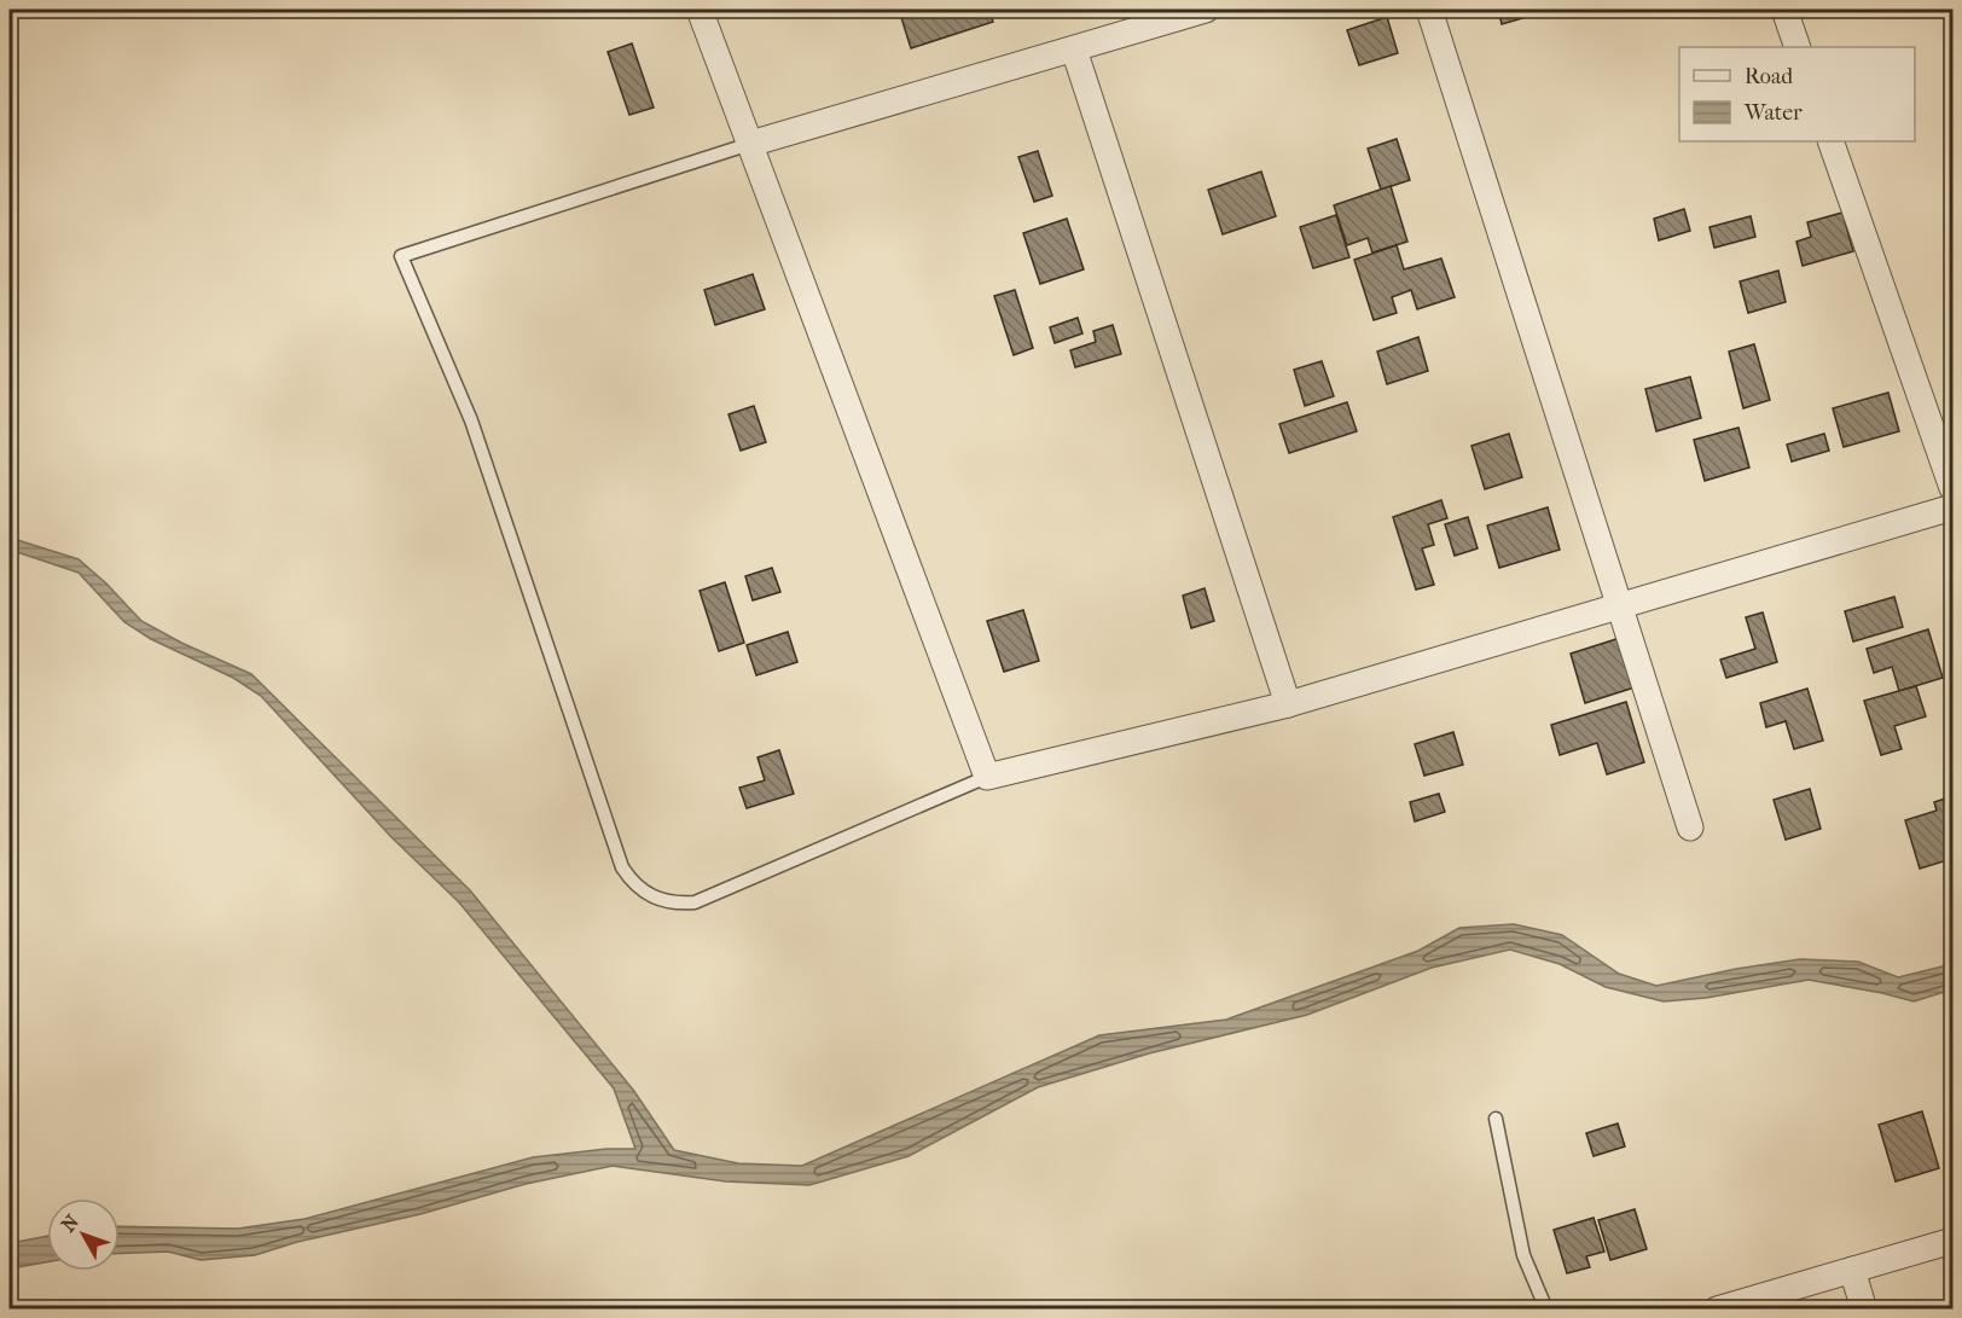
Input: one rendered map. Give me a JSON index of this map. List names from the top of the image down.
{
  "legend": ["Road", "Water"],
  "north": "top left"
}
